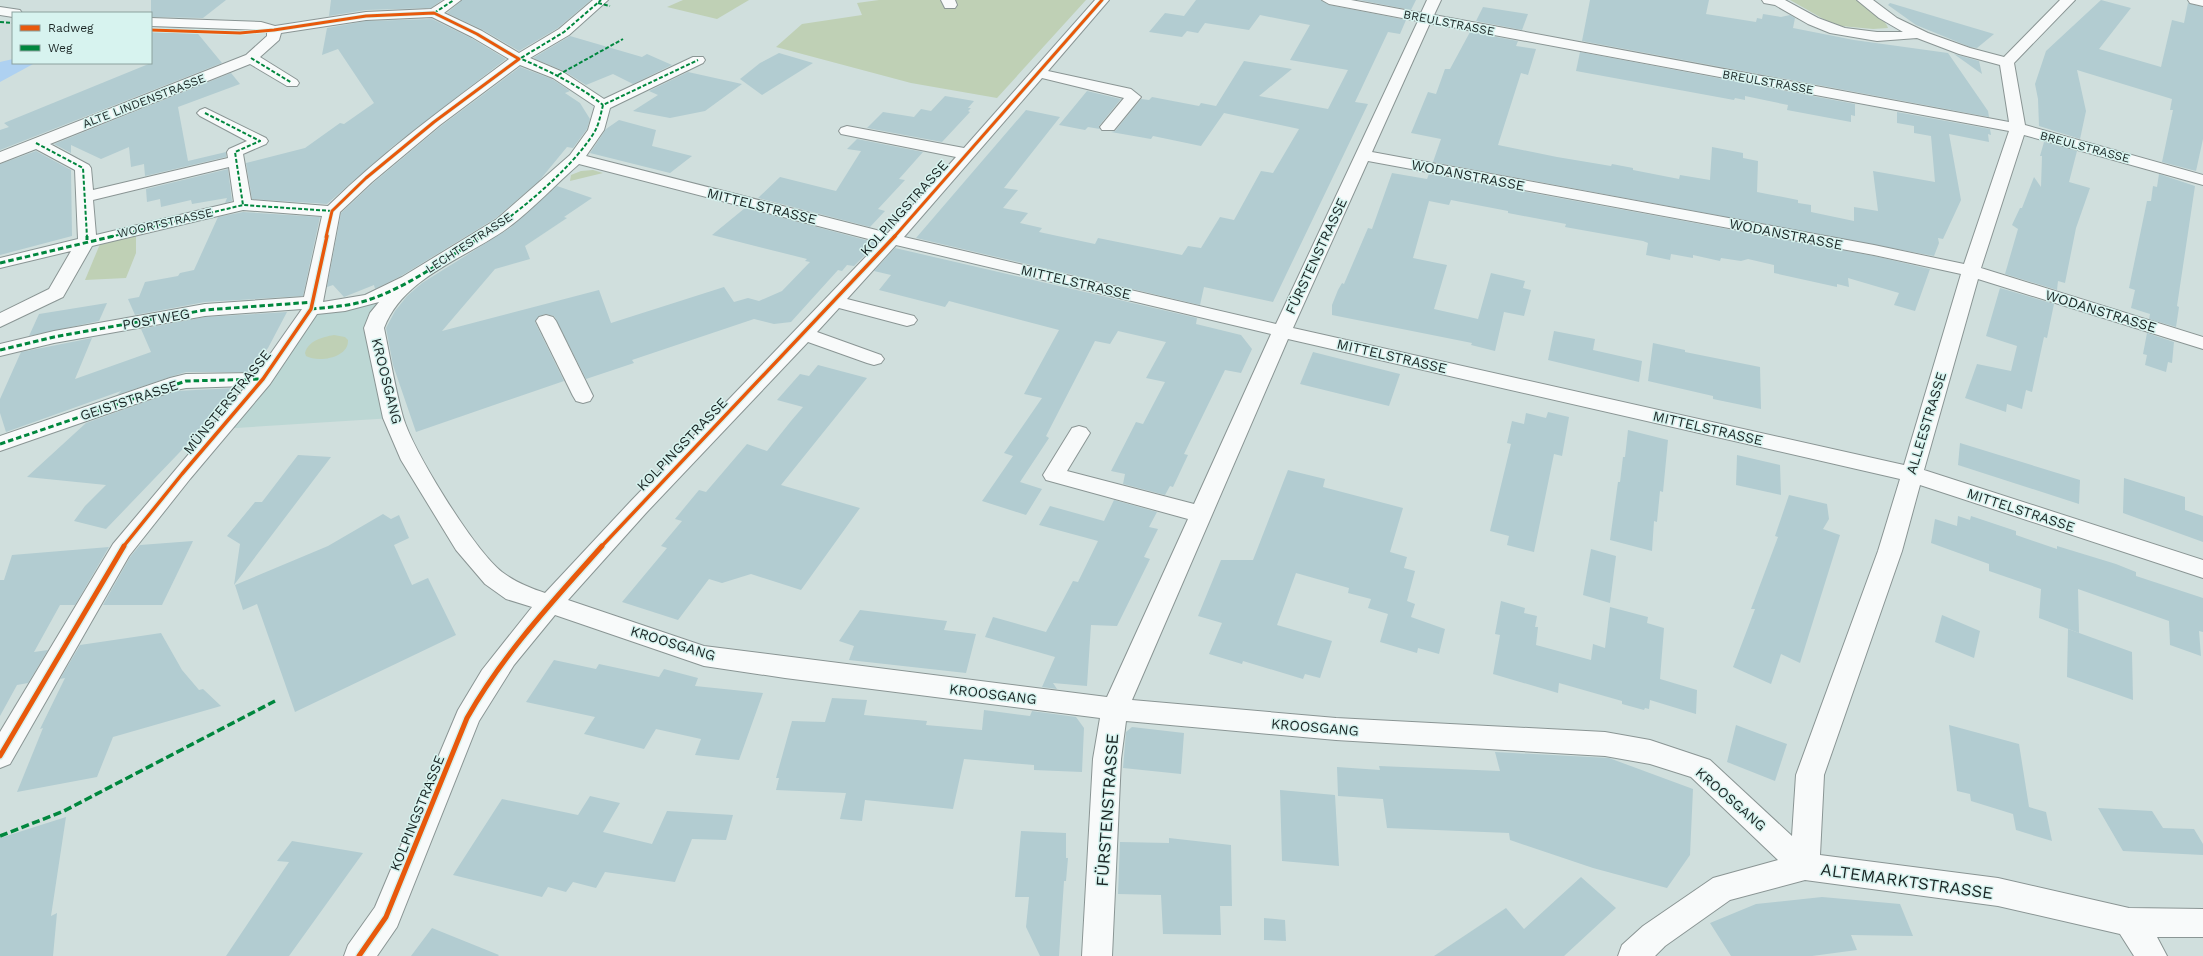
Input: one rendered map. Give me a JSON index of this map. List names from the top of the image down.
{
  "streets": {
    "street": [
      "BREULSTRASSE",
      "ALTE LINDENSTRASSE",
      "WODANSTRASSE",
      "MITTELSTRASSE",
      "KOLPINGSTRASSE",
      "WOORTSTRASSE",
      "LECHTESTRASSE",
      "FÜRSTENSTRASSE",
      "POSTWEG",
      "KROOSGANG",
      "GEISTSTRASSE",
      "MÜNSTERSTRASSE",
      "ALLEESTRASSE",
      "ALTEMARKTSTRASSE"
    ]
  },
  "crossings": [
    ["BREULSTRASSE", "FÜRSTENSTRASSE"],
    ["BREULSTRASSE", "ALLEESTRASSE"],
    ["WODANSTRASSE", "FÜRSTENSTRASSE"],
    ["WODANSTRASSE", "ALLEESTRASSE"],
    ["MITTELSTRASSE", "KOLPINGSTRASSE"],
    ["MITTELSTRASSE", "LECHTESTRASSE"],
    ["MITTELSTRASSE", "FÜRSTENSTRASSE"],
    ["MITTELSTRASSE", "ALLEESTRASSE"],
    ["KOLPINGSTRASSE", "KROOSGANG"],
    ["WOORTSTRASSE", "MÜNSTERSTRASSE"],
    ["LECHTESTRASSE", "POSTWEG"],
    ["LECHTESTRASSE", "KROOSGANG"],
    ["LECHTESTRASSE", "MÜNSTERSTRASSE"],
    ["FÜRSTENSTRASSE", "KROOSGANG"],
    ["POSTWEG", "MÜNSTERSTRASSE"],
    ["KROOSGANG", "ALLEESTRASSE"],
    ["KROOSGANG", "ALTEMARKTSTRASSE"],
    ["GEISTSTRASSE", "MÜNSTERSTRASSE"],
    ["ALLEESTRASSE", "ALTEMARKTSTRASSE"]
  ],
  "legend": ["Radweg", "Weg"]
}
